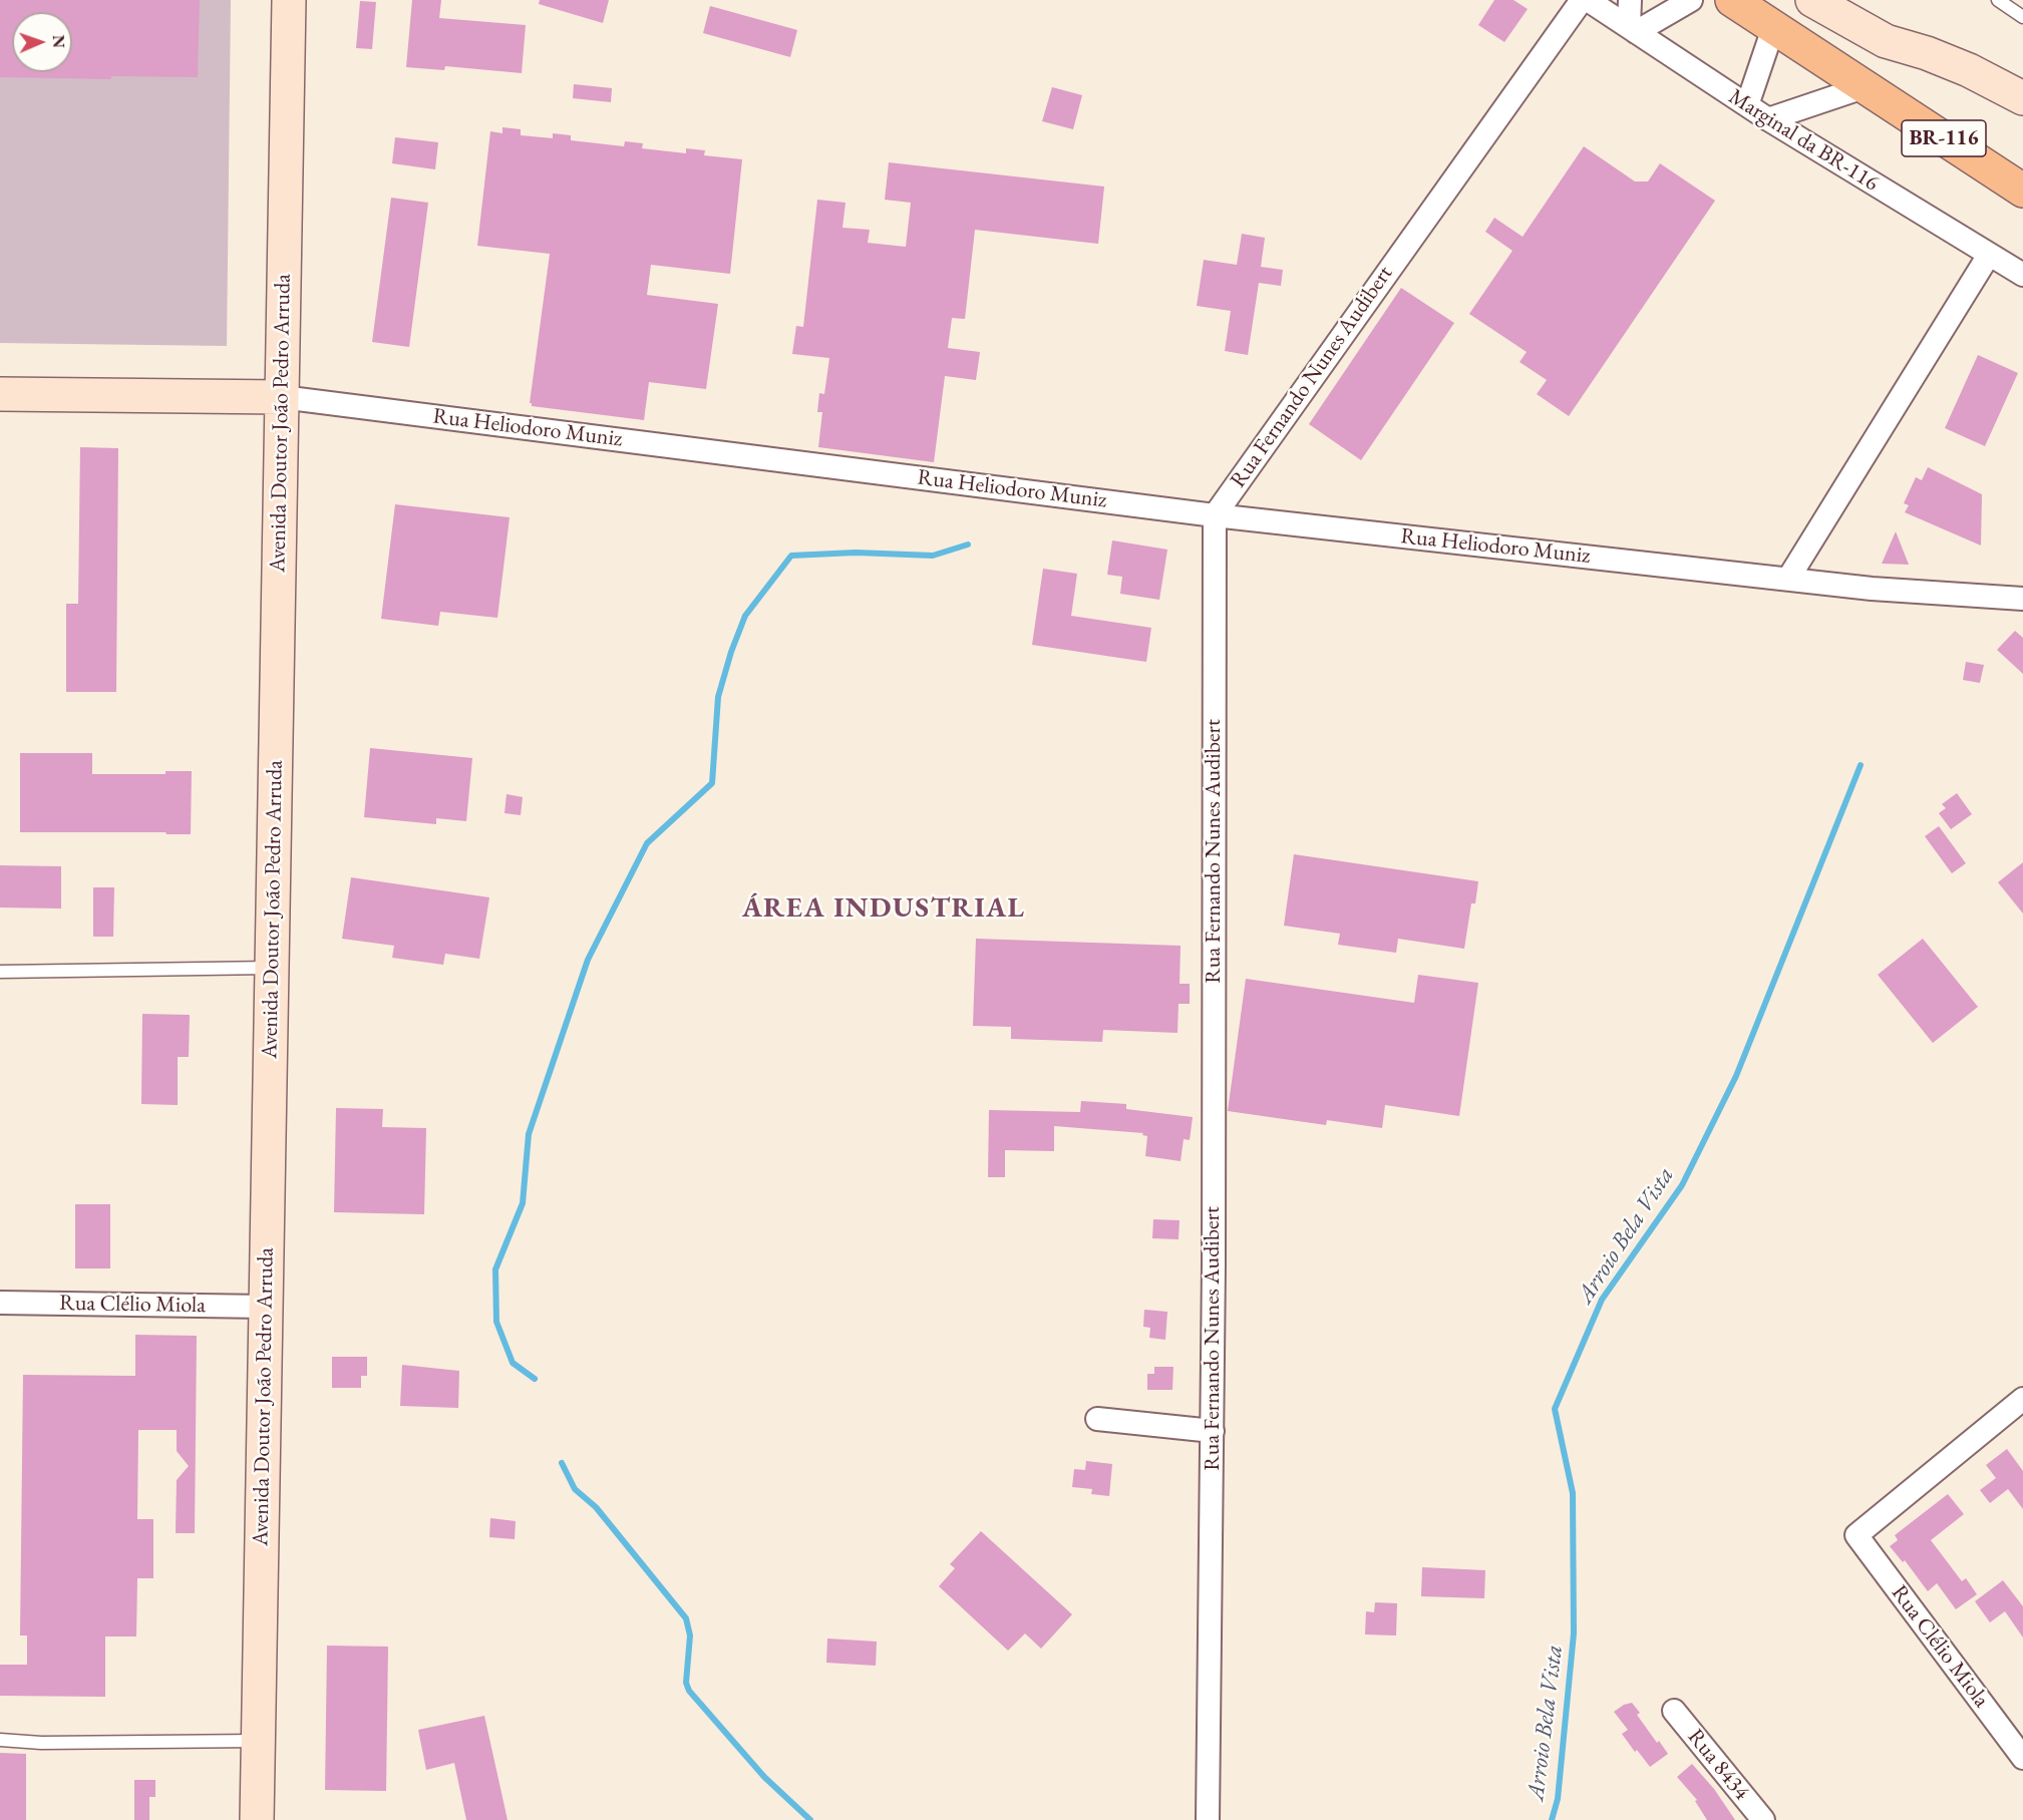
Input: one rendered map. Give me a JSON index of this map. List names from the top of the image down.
{
  "streets": {
    "highway": ["BR-116"],
    "main road": ["Avenida Doutor João Pedro Arruda", "Rua Heliodoro Muniz"],
    "street": [
      "Marginal da BR-116",
      "Rua Fernando Nunes Audibert",
      "Rua Clélio Miola",
      "Rua 8434"
    ]
  },
  "crossings": [
    ["Rua Fernando Nunes Audibert", "Rua Heliodoro Muniz"],
    ["Avenida Doutor João Pedro Arruda", "Rua Heliodoro Muniz"],
    ["Avenida Doutor João Pedro Arruda", "Rua Clélio Miola"]
  ],
  "districts": ["ÁREA INDUSTRIAL"],
  "water": ["Arroio Bela Vista"],
  "north": "right"
}
